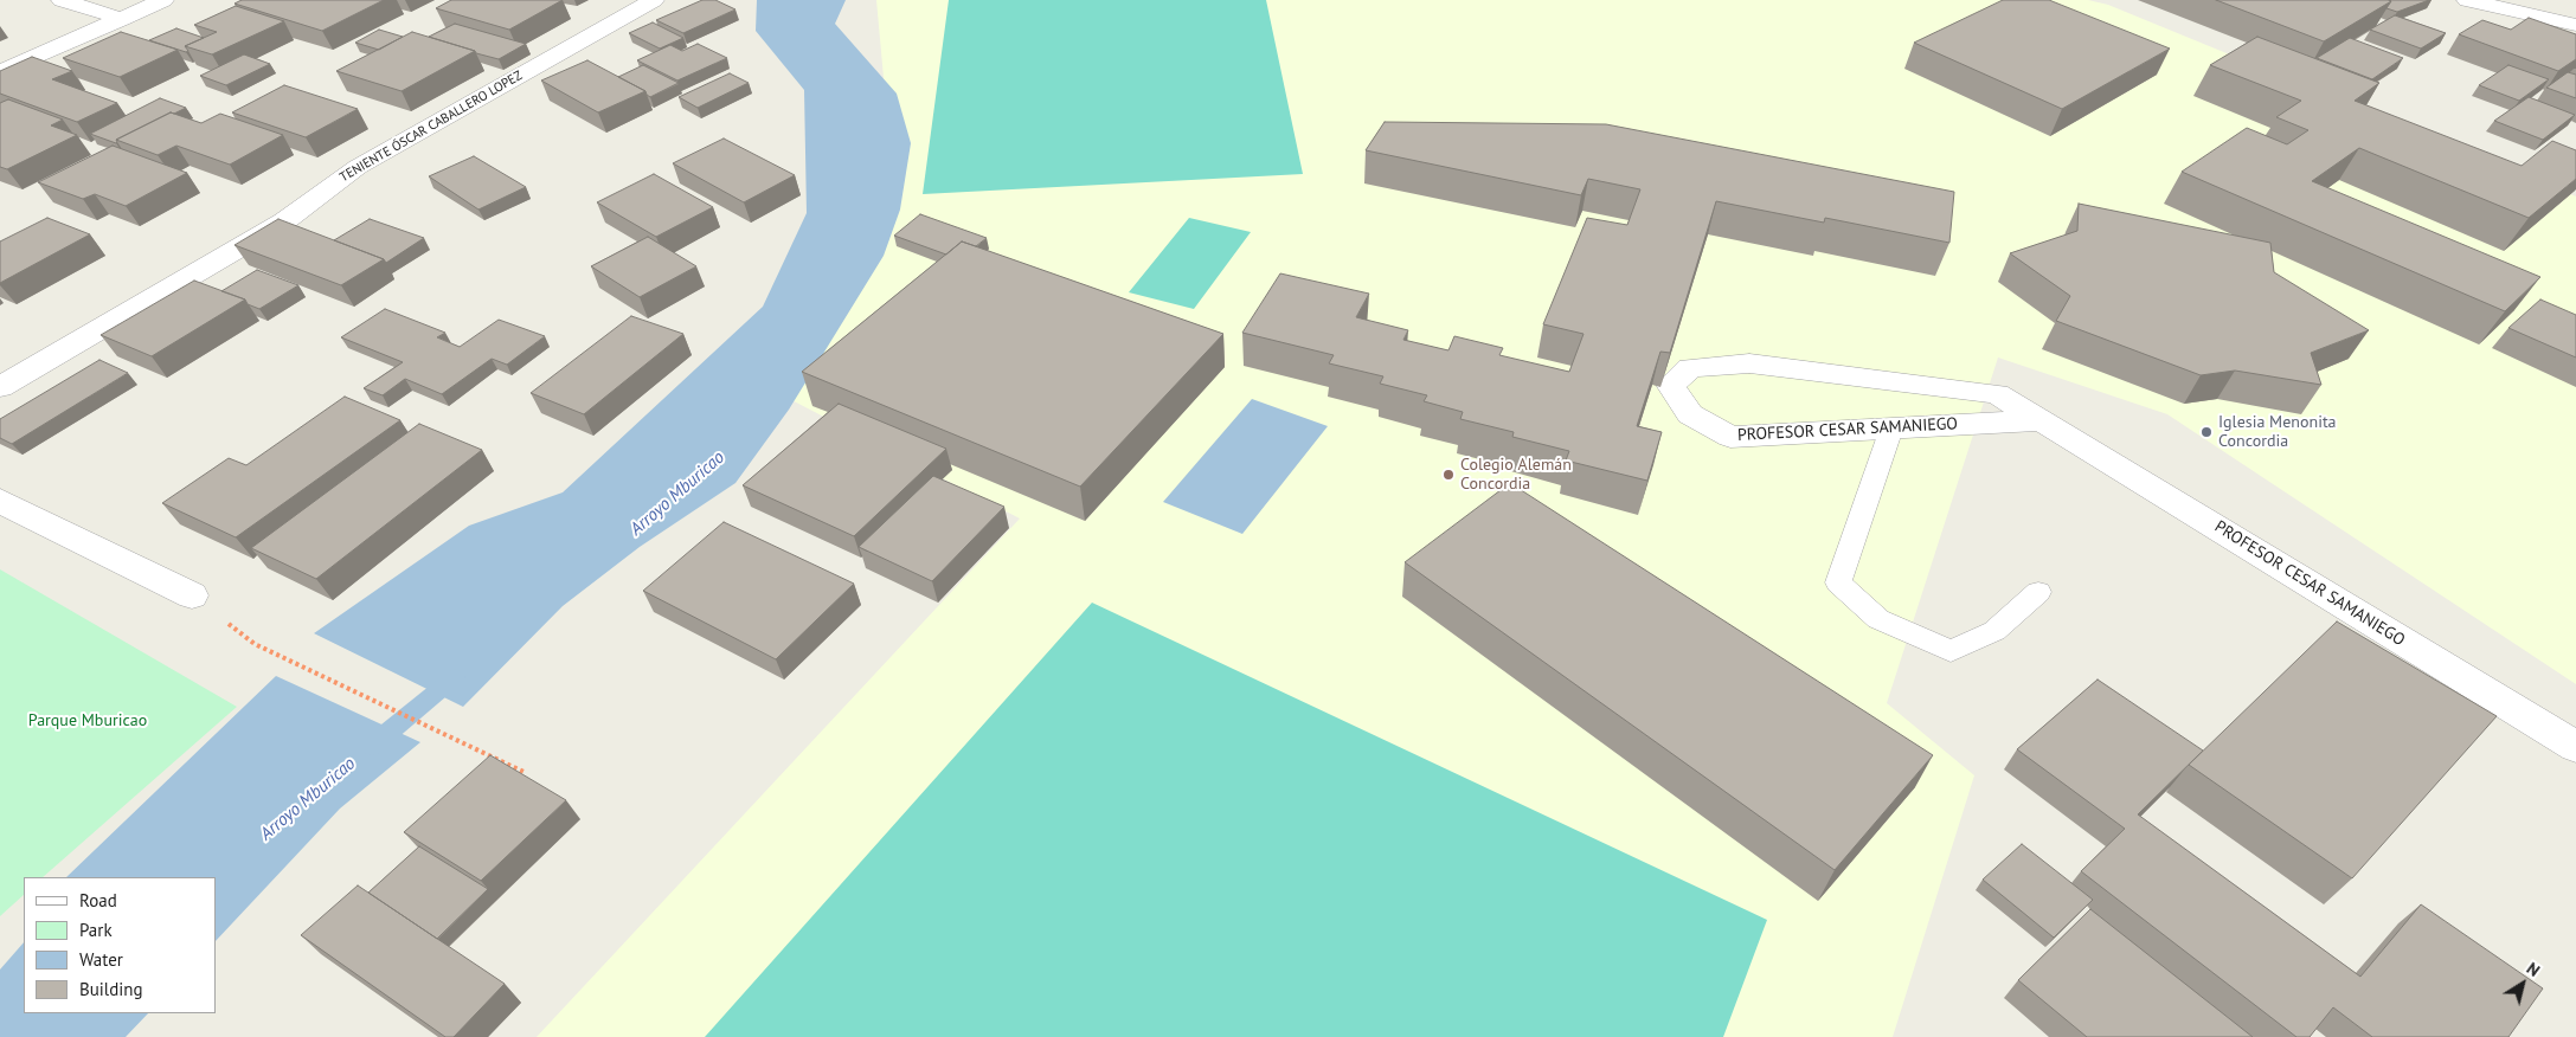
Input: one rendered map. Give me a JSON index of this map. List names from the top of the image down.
{
  "streets": {
    "street": ["TENIENTE ÓSCAR CABALLERO LOPEZ", "PROFESOR CESAR SAMANIEGO"]
  },
  "water": ["Arroyo Mburicao"],
  "parks": ["Parque Mburicao"],
  "places": ["Iglesia Menonita Concordia", "Colegio Alemán Concordia"],
  "legend": [
    "Road",
    "Park",
    "Water",
    "Building"
  ],
  "north": "top right"
}
